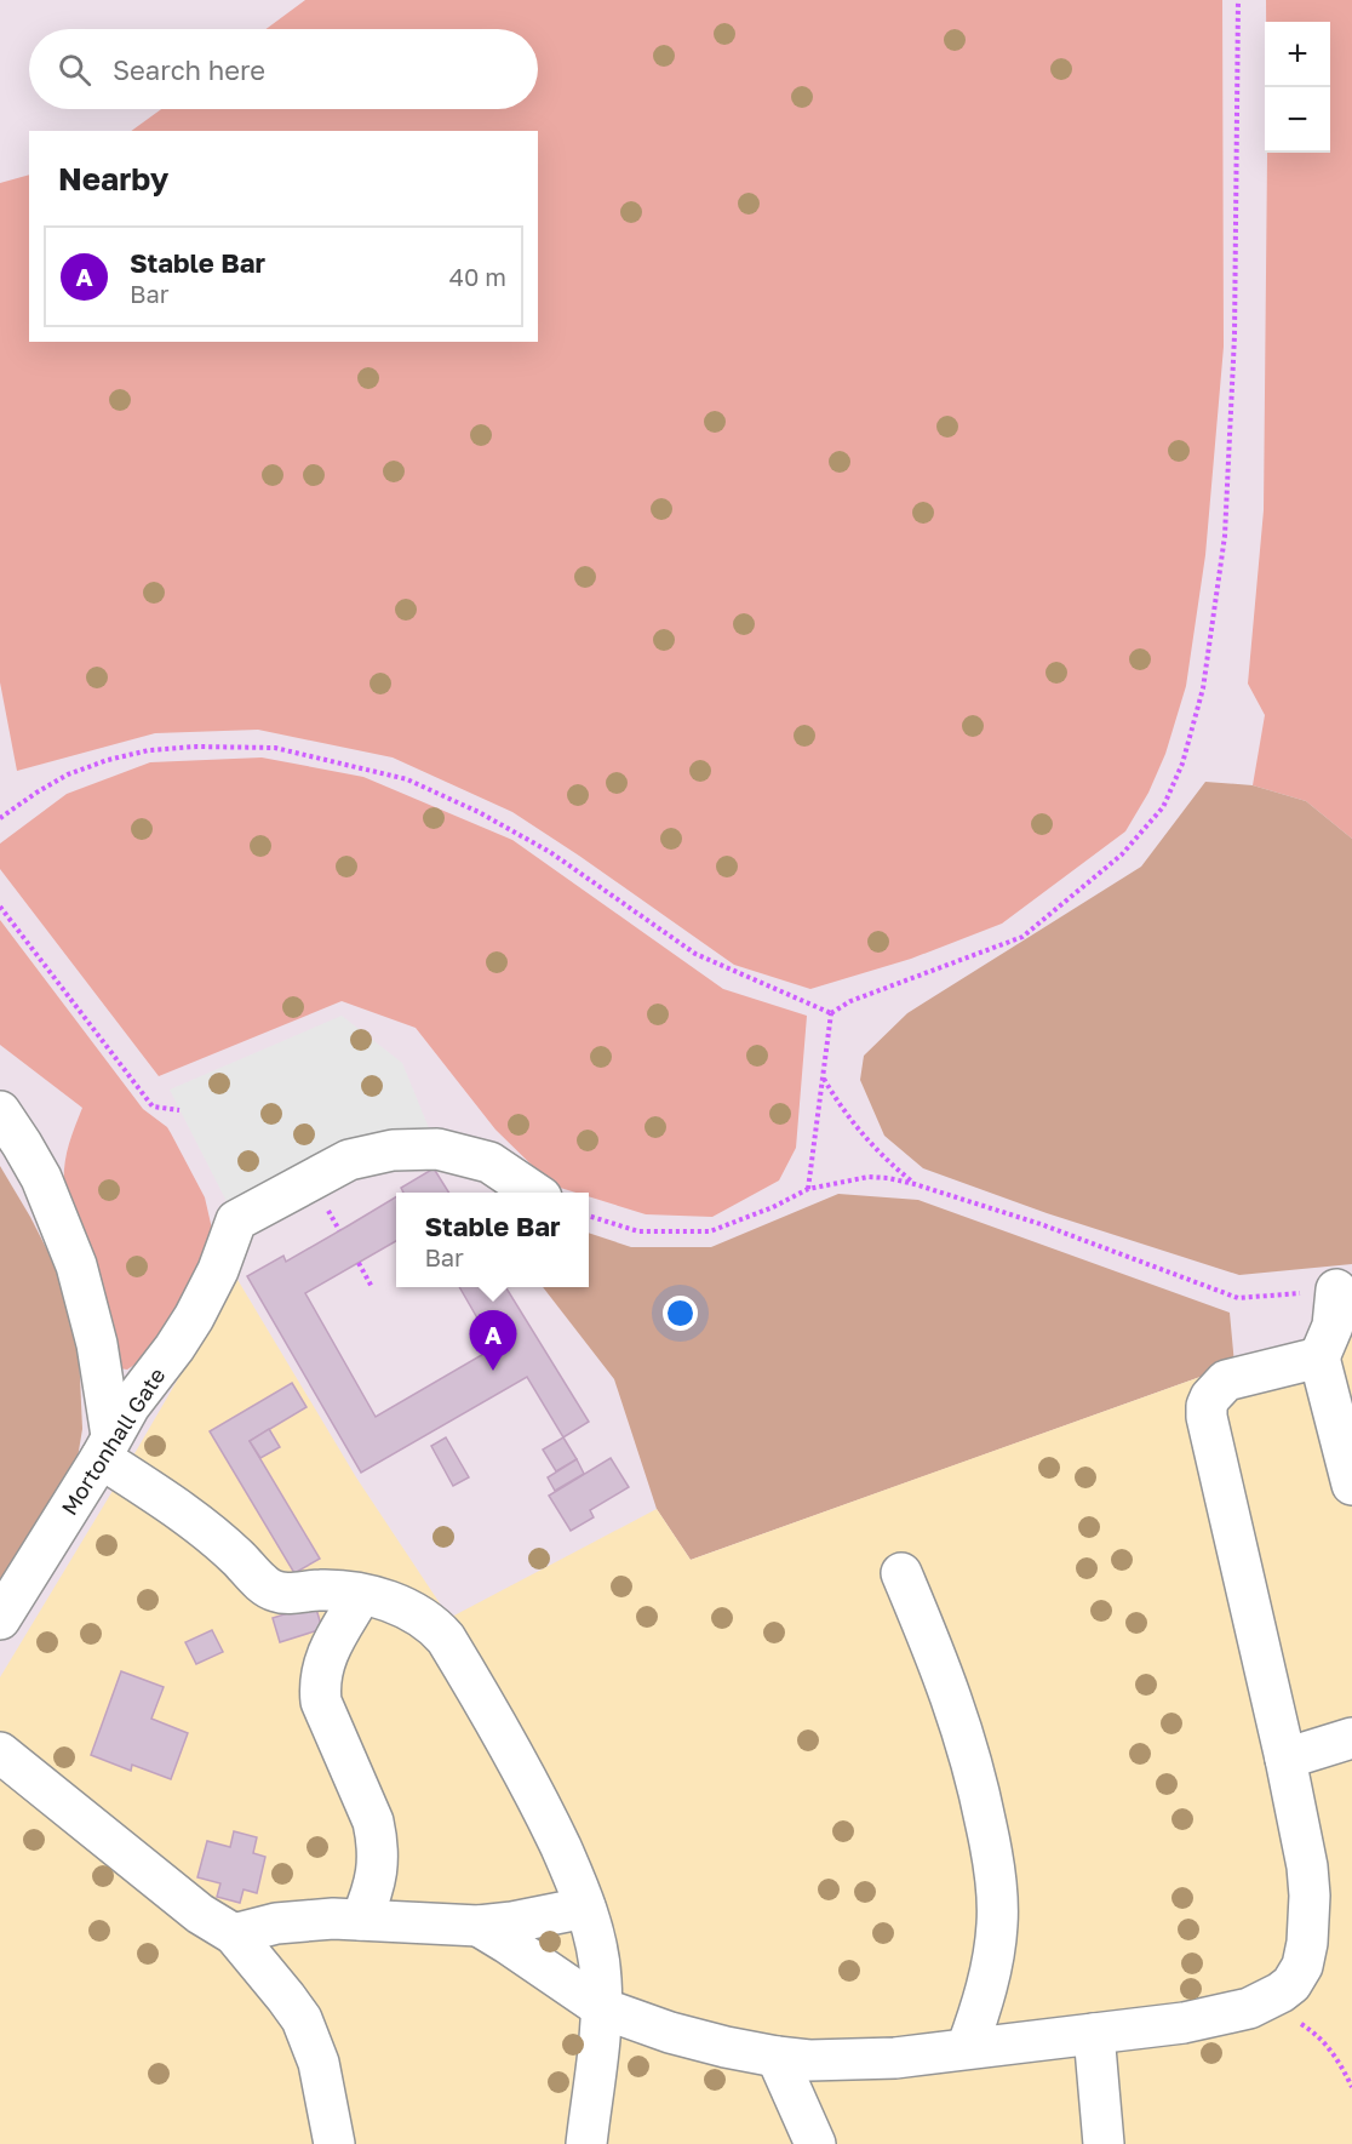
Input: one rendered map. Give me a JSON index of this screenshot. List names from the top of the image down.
{
  "streets": {
    "lane": ["Mortonhall Gate"]
  },
  "page": {
    "map_buttons": ["+", "−"],
    "search": "Search here",
    "heading": "Nearby",
    "list": [
      {
        "mark": "A",
        "name": "Stable Bar",
        "note": "Bar",
        "value": "40 m"
      }
    ],
    "popup": ["Stable Bar", "Bar"],
    "pins": "A"
  }
}
